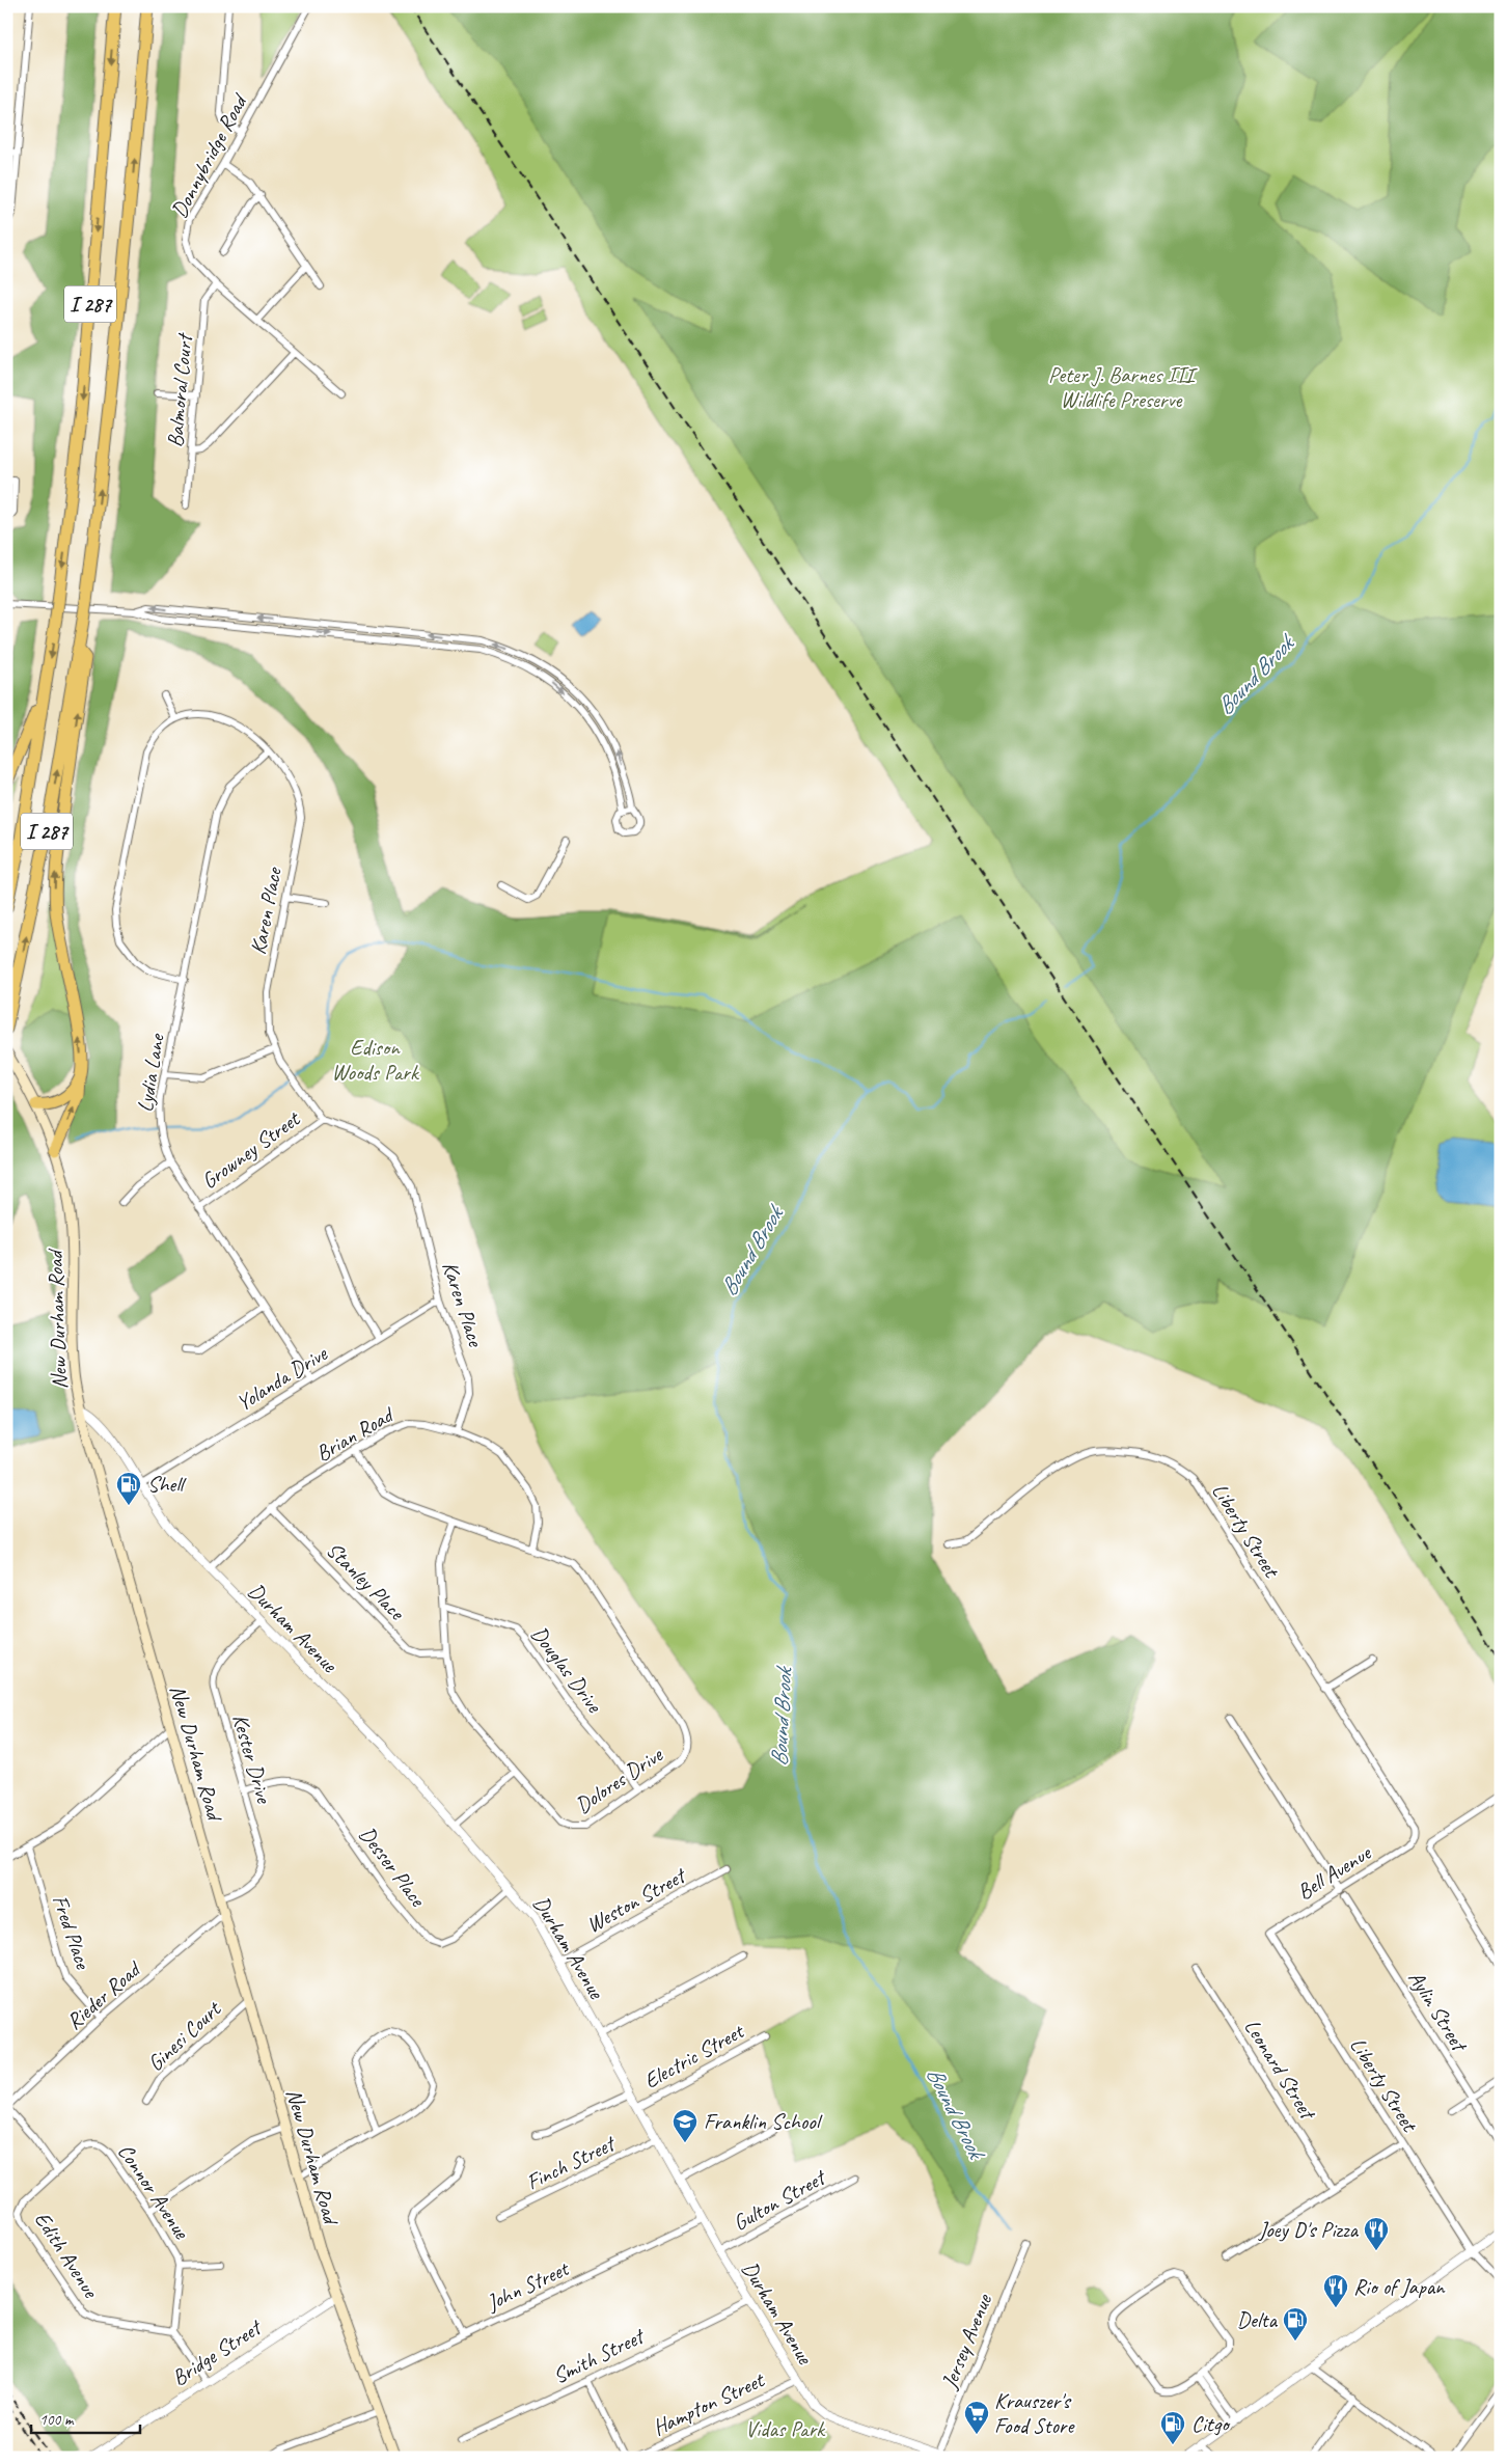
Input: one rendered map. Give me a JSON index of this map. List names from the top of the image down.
{
  "streets": {
    "highway": ["I 287"],
    "main road": ["New Durham Road"],
    "street": [
      "Donnybridge Road",
      "Balmoral Court",
      "Karen Place",
      "Lydia Lane",
      "Growney Street",
      "Yolanda Drive",
      "Brian Road",
      "Liberty Street",
      "Stanley Place",
      "Durham Avenue",
      "Douglas Drive",
      "Kester Drive",
      "Dolores Drive",
      "Desser Place",
      "Bell Avenue",
      "Weston Street",
      "Fred Place",
      "Rieder Road",
      "Aylin Street",
      "Ginesi Court",
      "Electric Street",
      "Leonard Street",
      "Finch Street",
      "Connor Avenue",
      "Gulton Street",
      "Edith Avenue",
      "John Street",
      "Jersey Avenue",
      "Bridge Street",
      "Smith Street",
      "Hampton Street"
    ]
  },
  "crossings": [
    ["Donnybridge Road", "Balmoral Court"],
    ["Karen Place", "Lydia Lane"],
    ["Karen Place", "Growney Street"],
    ["Karen Place", "Yolanda Drive"],
    ["Karen Place", "Brian Road"],
    ["Lydia Lane", "Growney Street"],
    ["Lydia Lane", "Yolanda Drive"],
    ["New Durham Road", "Durham Avenue"],
    ["New Durham Road", "Kester Drive"],
    ["New Durham Road", "Rieder Road"],
    ["New Durham Road", "Ginesi Court"],
    ["New Durham Road", "John Street"],
    ["New Durham Road", "Bridge Street"],
    ["Yolanda Drive", "Durham Avenue"],
    ["Brian Road", "Stanley Place"],
    ["Brian Road", "Durham Avenue"],
    ["Brian Road", "Dolores Drive"],
    ["Liberty Street", "Bell Avenue"],
    ["Stanley Place", "Dolores Drive"],
    ["Durham Avenue", "Kester Drive"],
    ["Durham Avenue", "Desser Place"],
    ["Durham Avenue", "Weston Street"],
    ["Durham Avenue", "Electric Street"],
    ["Durham Avenue", "Finch Street"],
    ["Durham Avenue", "Gulton Street"],
    ["Durham Avenue", "John Street"],
    ["Durham Avenue", "Jersey Avenue"],
    ["Durham Avenue", "Smith Street"],
    ["Durham Avenue", "Hampton Street"],
    ["Douglas Drive", "Dolores Drive"],
    ["Kester Drive", "Desser Place"],
    ["Fred Place", "Rieder Road"],
    ["Connor Avenue", "Edith Avenue"]
  ],
  "water": ["Bound Brook"],
  "parks": ["Peter J. Barnes III Wildlife Preserve", "Edison Woods Park", "Vidas Park"],
  "places": {
    "fuel station": ["Shell", "Delta", "Citgo"],
    "school or university": ["Franklin School"],
    "restaurant": ["Joey D's Pizza", "Rio of Japan"],
    "supermarket": ["Krauszer's Food Store"]
  },
  "scale_bar": "100 m"
}
